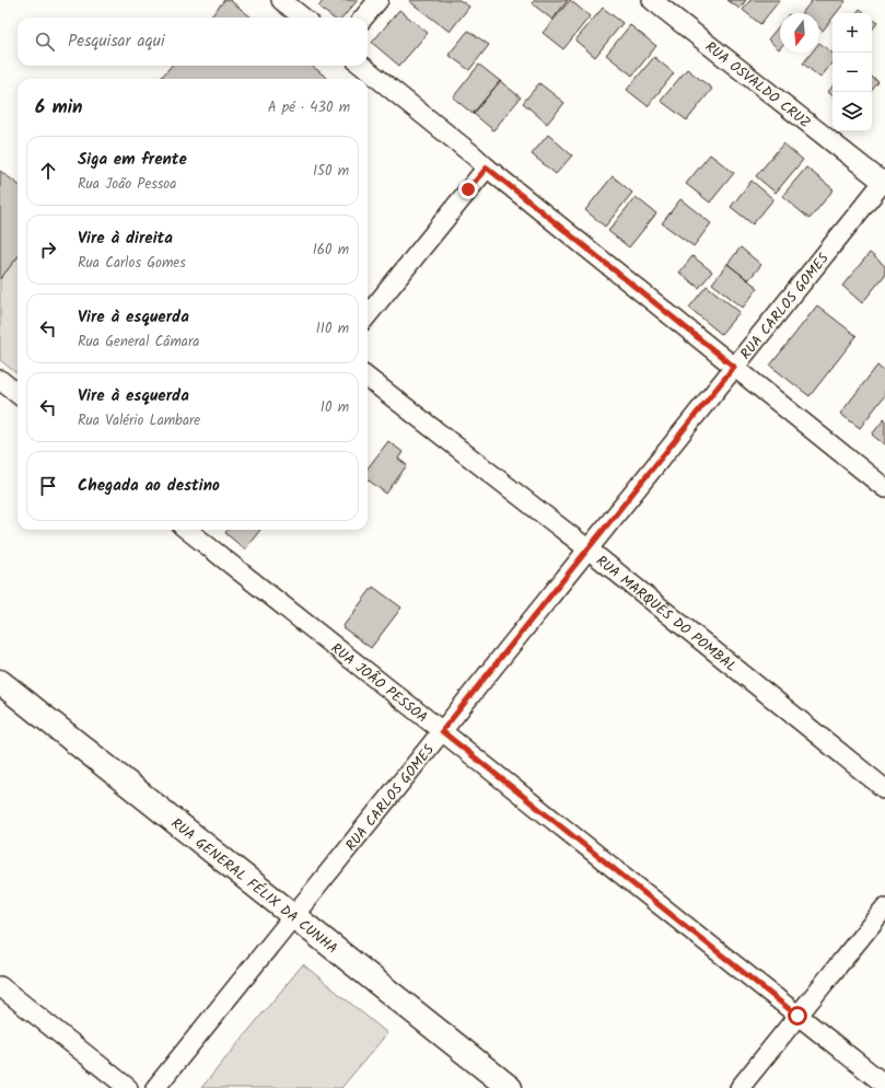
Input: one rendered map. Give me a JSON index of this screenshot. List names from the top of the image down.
{
  "streets": {
    "street": [
      "RUA OSVALDO CRUZ",
      "RUA CARLOS GOMES",
      "RUA MARQUÊS DO POMBAL",
      "RUA JOÃO PESSOA",
      "RUA GENERAL FÉLIX DA CUNHA"
    ]
  },
  "crossings": [
    ["RUA OSVALDO CRUZ", "RUA CARLOS GOMES"],
    ["RUA CARLOS GOMES", "RUA MARQUÊS DO POMBAL"],
    ["RUA CARLOS GOMES", "RUA JOÃO PESSOA"],
    ["RUA CARLOS GOMES", "RUA GENERAL FÉLIX DA CUNHA"]
  ],
  "north": "bottom",
  "page": {
    "map_buttons": ["+", "−"],
    "search": "Pesquisar aqui",
    "heading": ["6 min", "A pé · 430 m"],
    "list": [
      ["Siga em frente", "Rua João Pessoa", "150 m"],
      ["Vire à direita", "Rua Carlos Gomes", "160 m"],
      ["Vire à esquerda", "Rua General Câmara", "110 m"],
      ["Vire à esquerda", "Rua Valério Lambare", "10 m"],
      "Chegada ao destino"
    ]
  }
}
